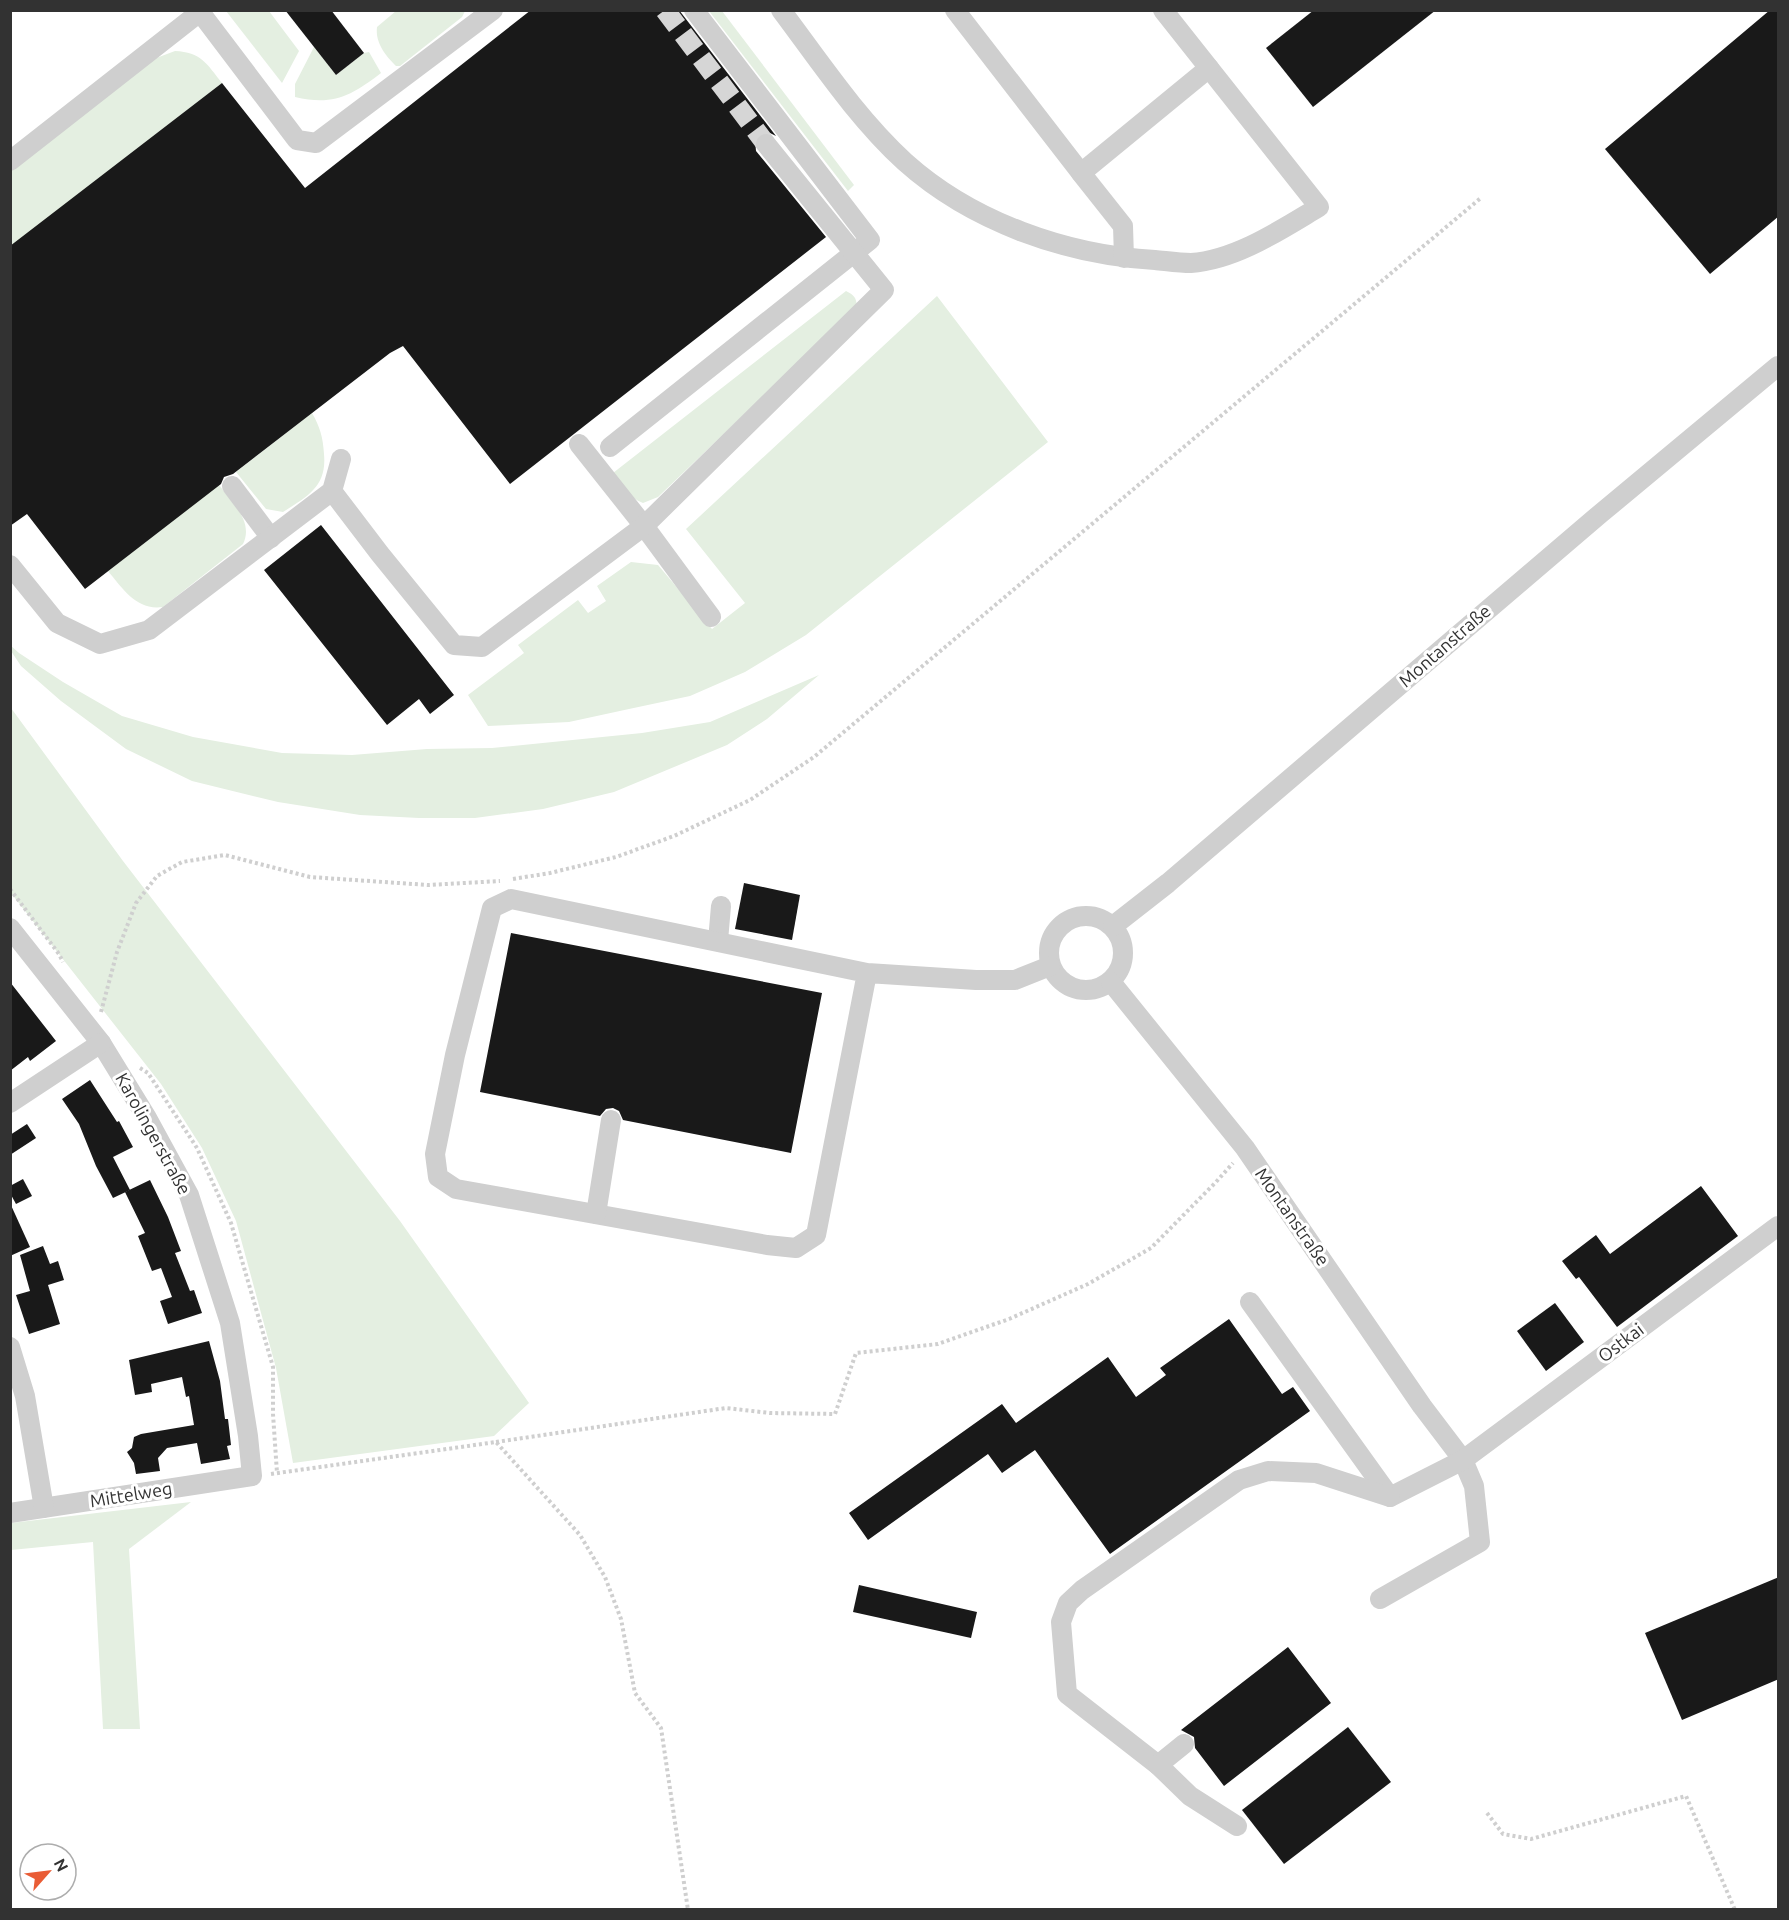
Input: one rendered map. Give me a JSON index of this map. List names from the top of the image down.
{
  "streets": {
    "street": [
      "Montanstraße",
      "Karolingerstraße",
      "Ostkai",
      "Mittelweg"
    ]
  },
  "crossings": [
    ["Montanstraße", "Ostkai"],
    ["Karolingerstraße", "Mittelweg"]
  ],
  "north": "top right"
}
